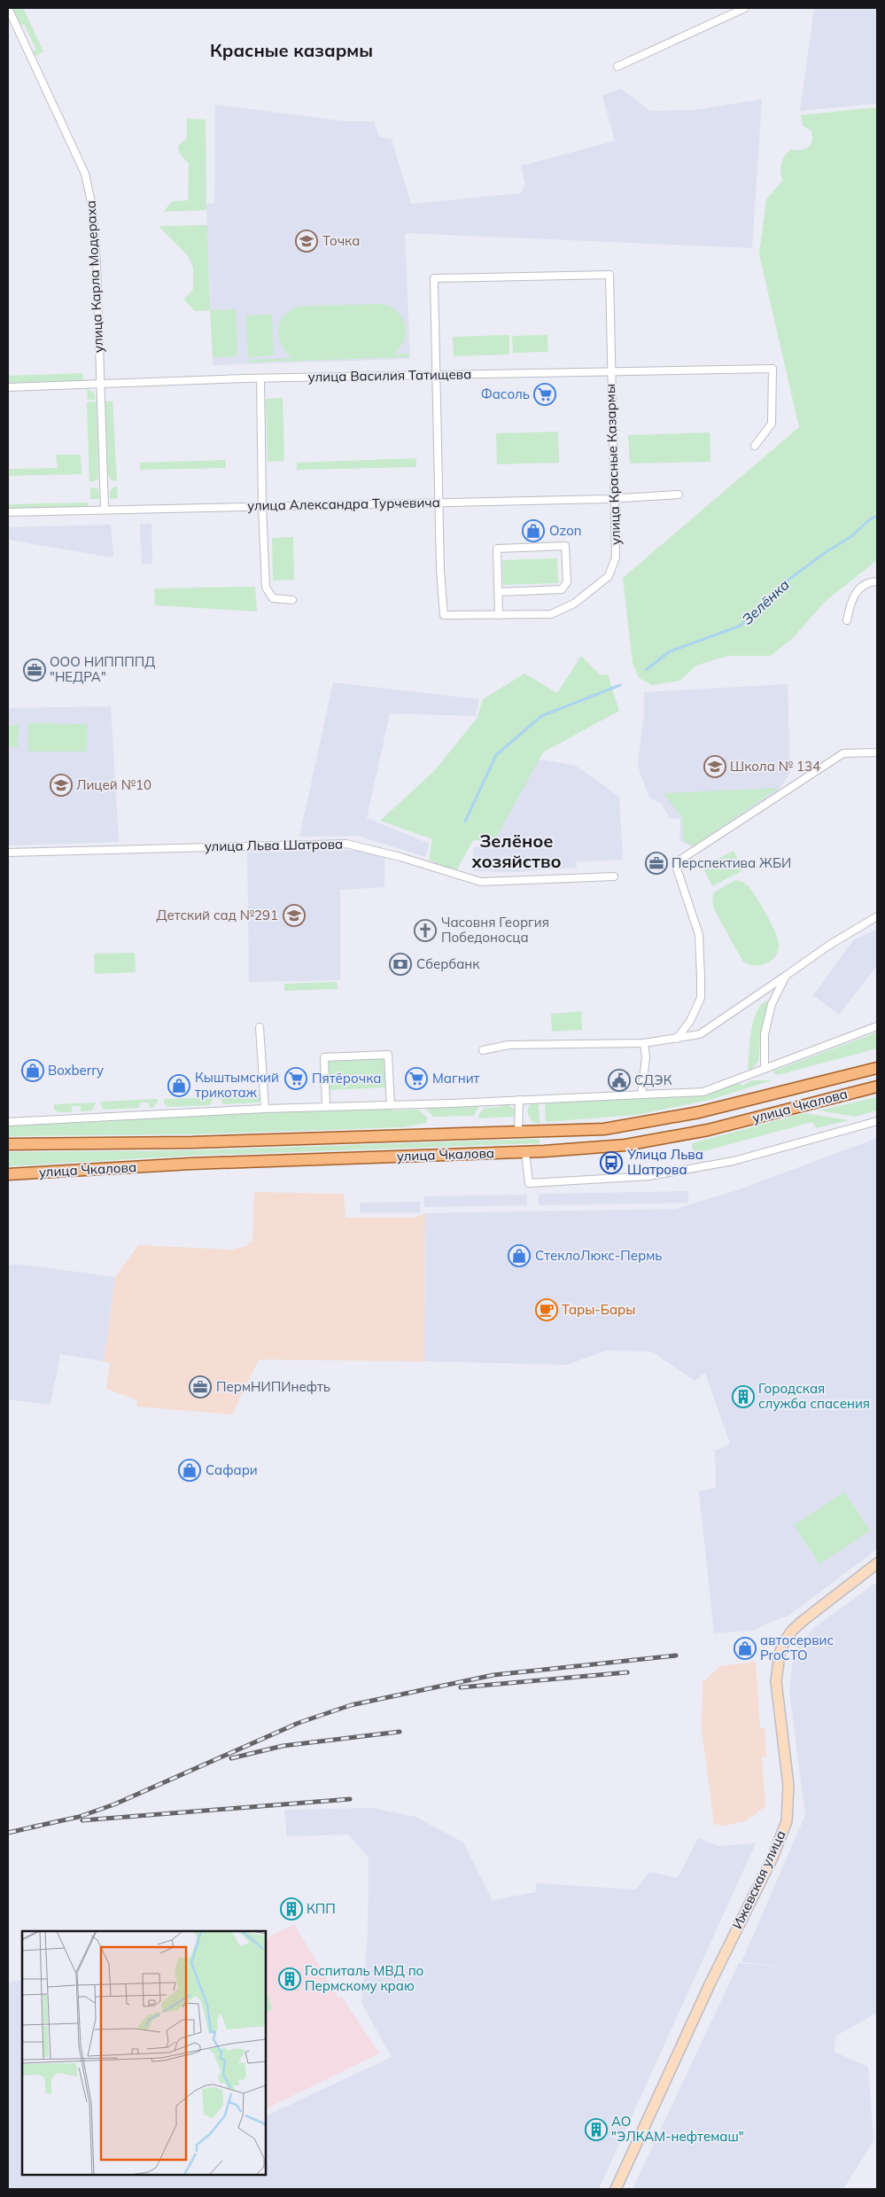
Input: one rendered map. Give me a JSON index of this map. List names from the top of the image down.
{
  "streets": {
    "main road": ["улица Чкалова"],
    "street": [
      "улица Карла Модераха",
      "улица Василия Татищева",
      "улица Красные Казармы",
      "улица Александра Турчевича",
      "улица Льва Шатрова",
      "Ижевская улица"
    ]
  },
  "crossings": [
    ["улица Карла Модераха", "улица Василия Татищева"],
    ["улица Карла Модераха", "улица Александра Турчевича"],
    ["улица Василия Татищева", "улица Красные Казармы"],
    ["улица Красные Казармы", "улица Александра Турчевича"]
  ],
  "districts": ["Красные казармы", "Зелёное хозяйство"],
  "water": ["Зелёнка"],
  "places": {
    "school or university": [
      "Точка",
      "Школа № 134",
      "Лицей №10",
      "Детский сад №291"
    ],
    "supermarket": ["Фасоль", "Пятёрочка", "Магнит"],
    "shop": [
      "Ozon",
      "Boxberry",
      "Кыштымский трикотаж",
      "СтеклоЛюкс-Пермь",
      "Сафари",
      "автосервис ProСТО"
    ],
    "office": ["ООО НИППППД \"НЕДРА\"", "Перспектива ЖБИ", "ПермНИПИнефть"],
    "church": ["Часовня Георгия Победоносца"],
    "bank": ["Сбербанк"],
    "public building": ["СДЭК"],
    "bus stop": ["Улица Льва Шатрова"],
    "cafe": ["Тары-Бары"],
    "building": [
      "Городская служба спасения",
      "КПП",
      "Госпиталь МВД по Пермскому краю",
      "АО \"ЭЛКАМ-нефтемаш\""
    ]
  }
}
